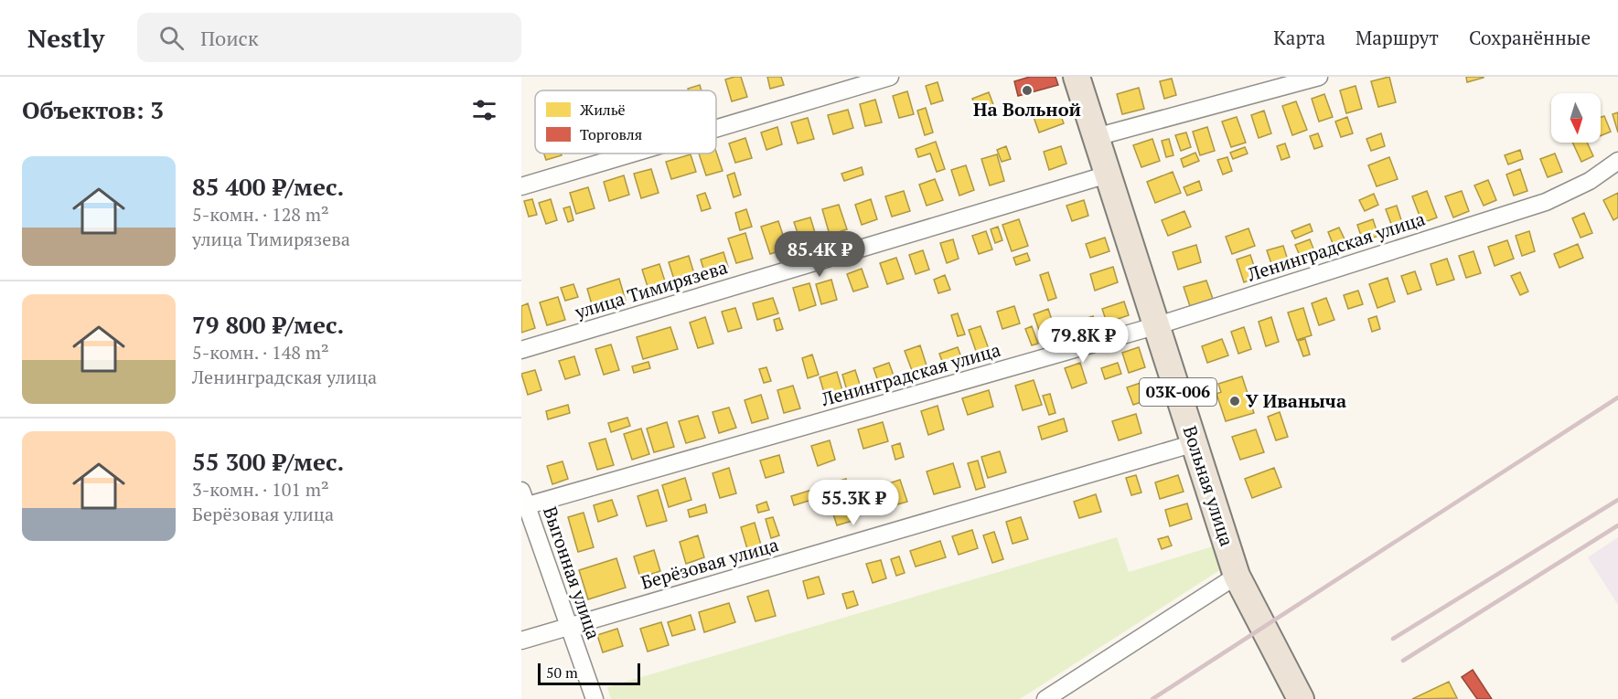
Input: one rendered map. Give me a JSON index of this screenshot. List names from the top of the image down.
{
  "streets": {
    "main road": ["03К-006", "Вольная улица"],
    "street": [
      "Ленинградская улица",
      "улица Тимирязева",
      "Берёзовая улица",
      "Выгонная улица"
    ]
  },
  "crossings": [
    ["Ленинградская улица", "Вольная улица"],
    ["Ленинградская улица", "Выгонная улица"],
    ["улица Тимирязева", "Вольная улица"],
    ["Вольная улица", "Берёзовая улица"],
    ["Берёзовая улица", "Выгонная улица"]
  ],
  "places": ["На Вольной", "У Иваныча"],
  "legend": ["Жильё", "Торговля"],
  "scale_bar": "50 m",
  "north": "bottom",
  "page": {
    "header": "Nestly",
    "search": "Поиск",
    "nav": ["Карта", "Маршрут", "Сохранённые"],
    "heading": "Объектов: 3",
    "list": [
      {
        "name": "85 400 ₽/мес.",
        "note": "5-комн. · 128 m² · улица Тимирязева"
      },
      {
        "name": "79 800 ₽/мес.",
        "note": "5-комн. · 148 m² · Ленинградская улица"
      },
      {
        "name": "55 300 ₽/мес.",
        "note": "3-комн. · 101 m² · Берёзовая улица"
      }
    ],
    "price": ["85.4K ₽", "79.8K ₽", "55.3K ₽"],
    "scale": "50 m"
  }
}
